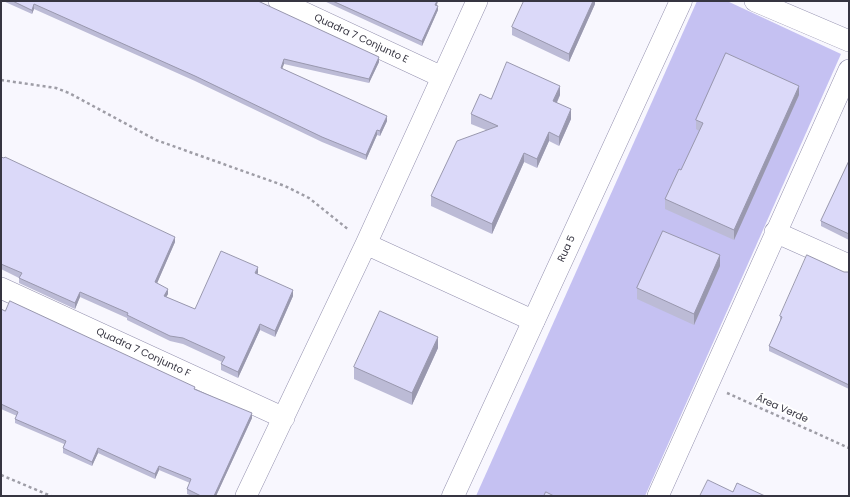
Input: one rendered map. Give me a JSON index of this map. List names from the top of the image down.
{
  "streets": {
    "street": ["Quadra 7 Conjunto E", "Rua 5", "Quadra 7 Conjunto F"],
    "path": ["Área Verde"]
  }
}
